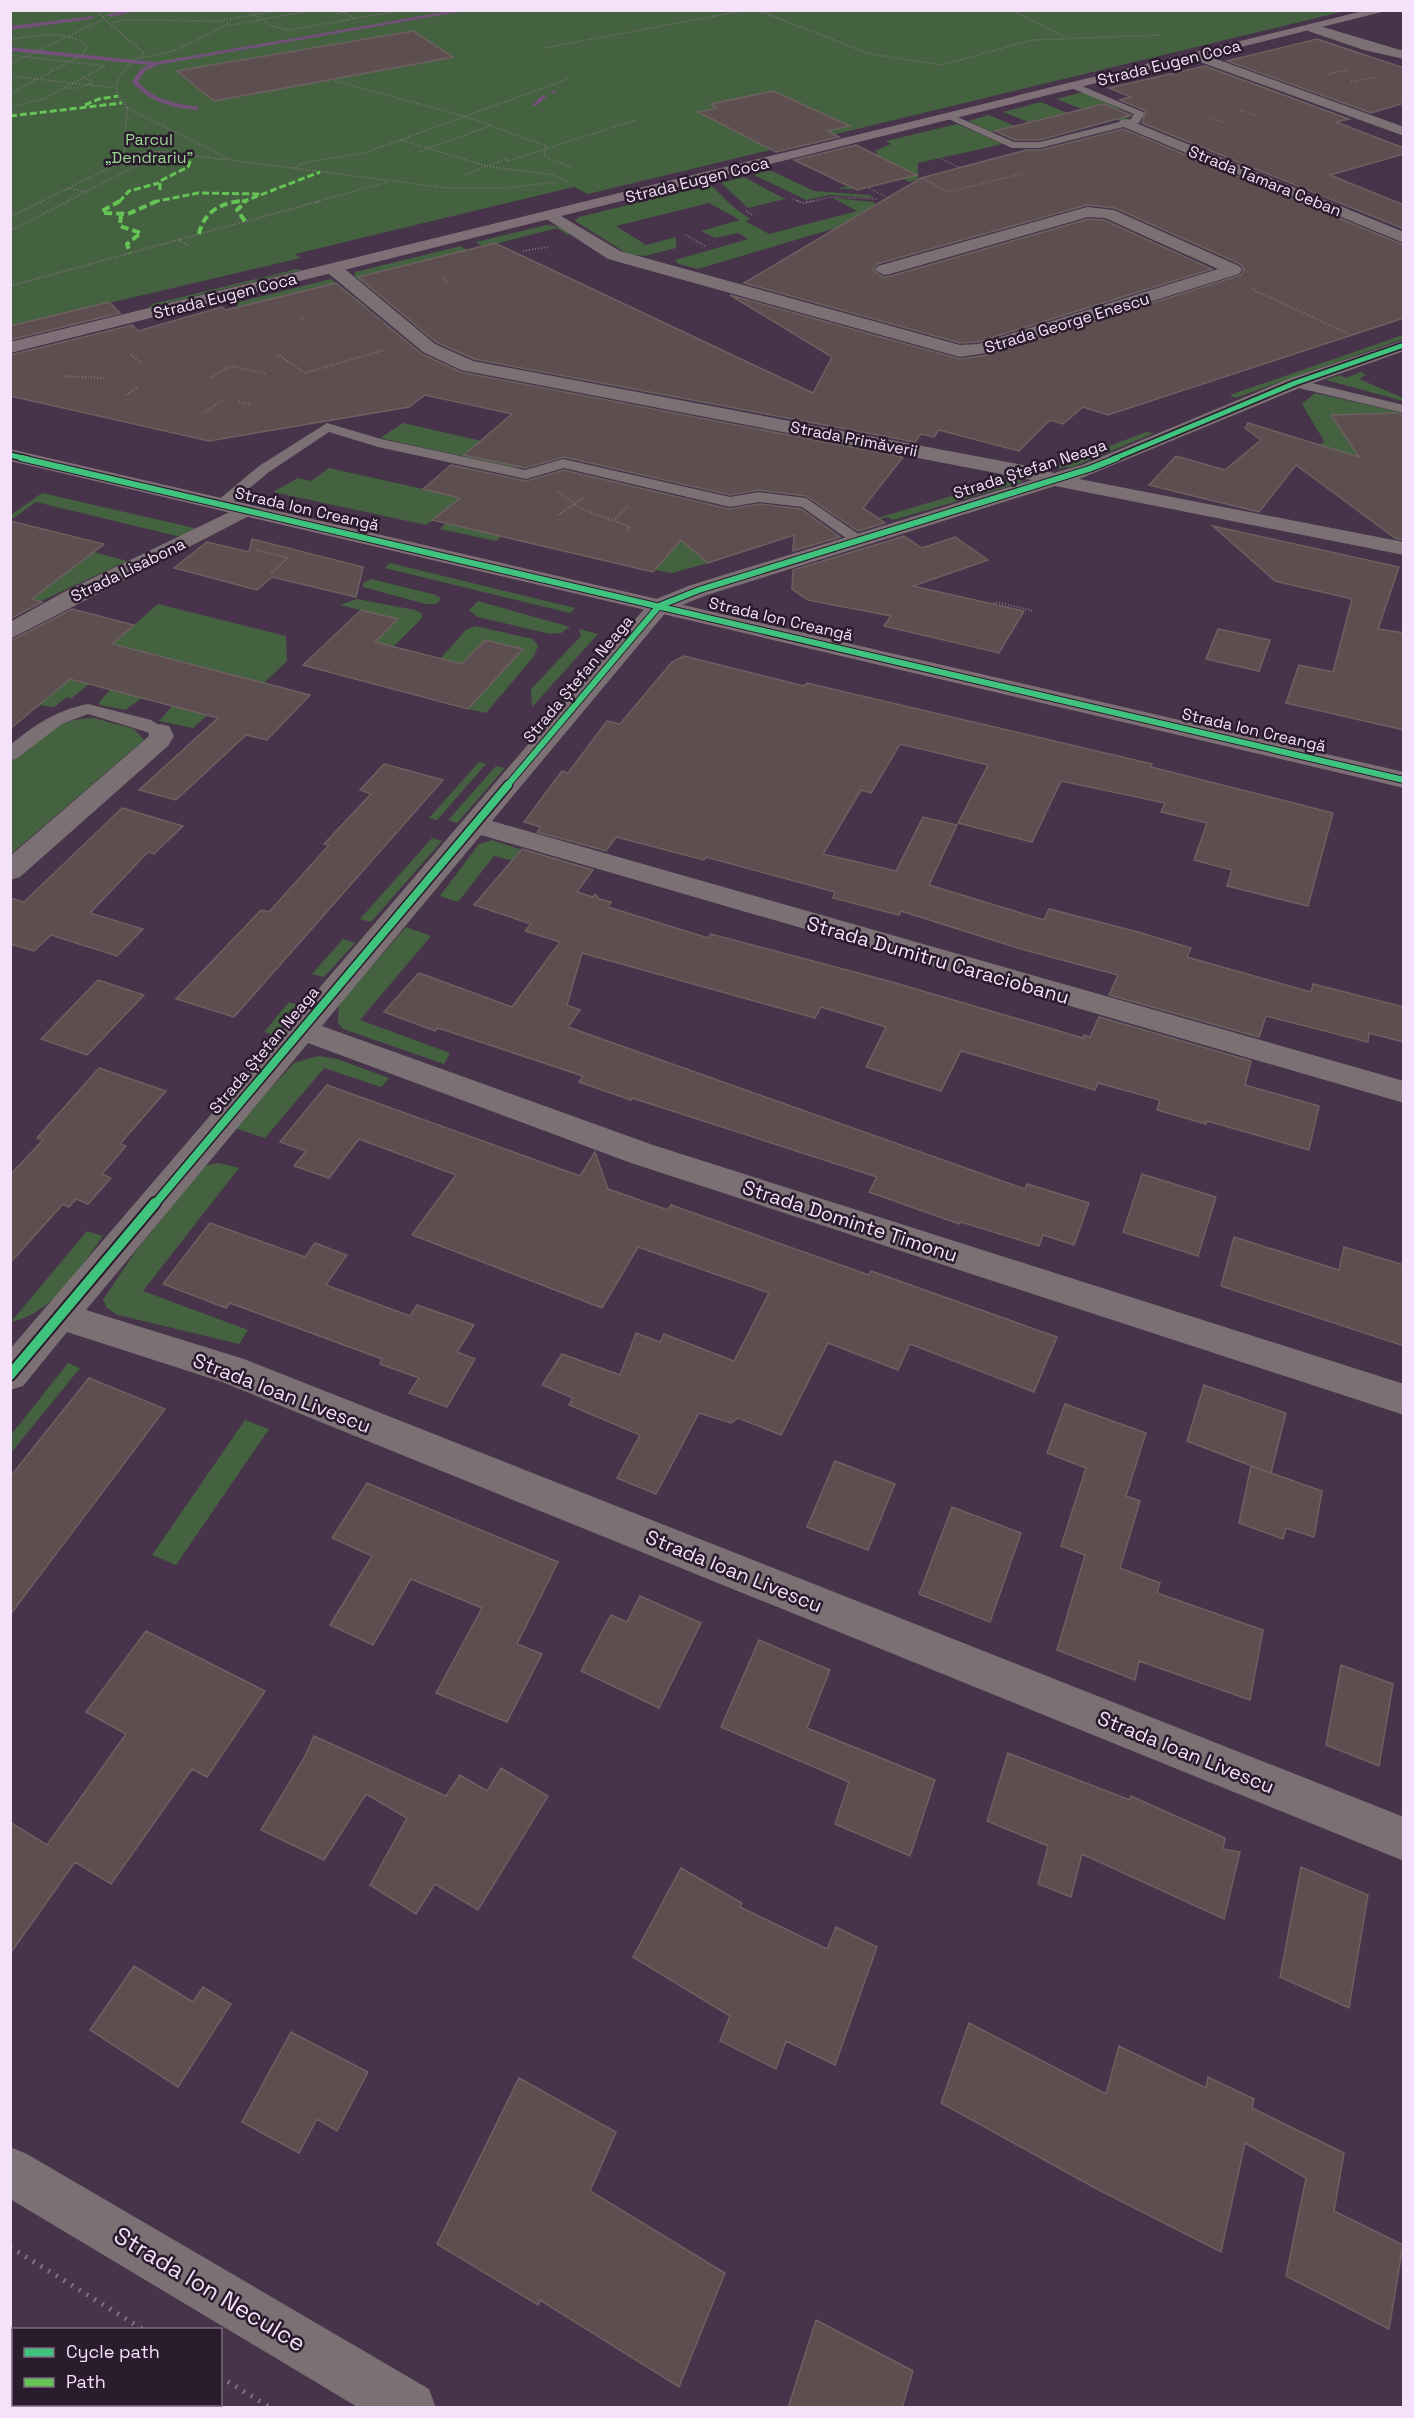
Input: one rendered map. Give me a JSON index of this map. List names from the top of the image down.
{
  "streets": {
    "main road": ["Strada Ion Creangă"],
    "street": [
      "Strada Eugen Coca",
      "Strada Tamara Ceban",
      "Strada George Enescu",
      "Strada Primăverii",
      "Strada Ștefan Neaga",
      "Strada Lisabona",
      "Strada Dumitru Caraciobanu",
      "Strada Dominte Timonu",
      "Strada Ioan Livescu",
      "Strada Ion Neculce"
    ]
  },
  "crossings": [
    ["Strada Eugen Coca", "Strada George Enescu"],
    ["Strada Eugen Coca", "Strada Primăverii"],
    ["Strada Primăverii", "Strada Ștefan Neaga"],
    ["Strada Ștefan Neaga", "Strada Ion Creangă"],
    ["Strada Ștefan Neaga", "Strada Dumitru Caraciobanu"],
    ["Strada Ștefan Neaga", "Strada Dominte Timonu"],
    ["Strada Ștefan Neaga", "Strada Ioan Livescu"],
    ["Strada Ion Creangă", "Strada Lisabona"]
  ],
  "parks": ["Parcul „Dendrariu”"],
  "legend": ["Cycle path", "Path"]
}
